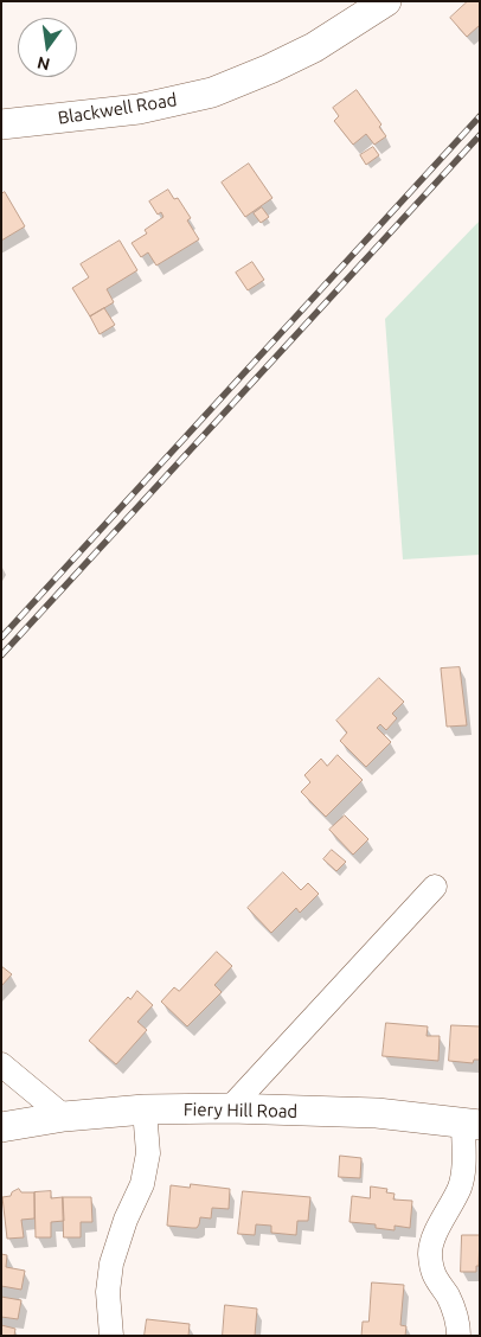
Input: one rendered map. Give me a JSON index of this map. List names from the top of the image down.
{
  "streets": {
    "street": ["Blackwell Road", "Fiery Hill Road"]
  },
  "north": "bottom"
}
